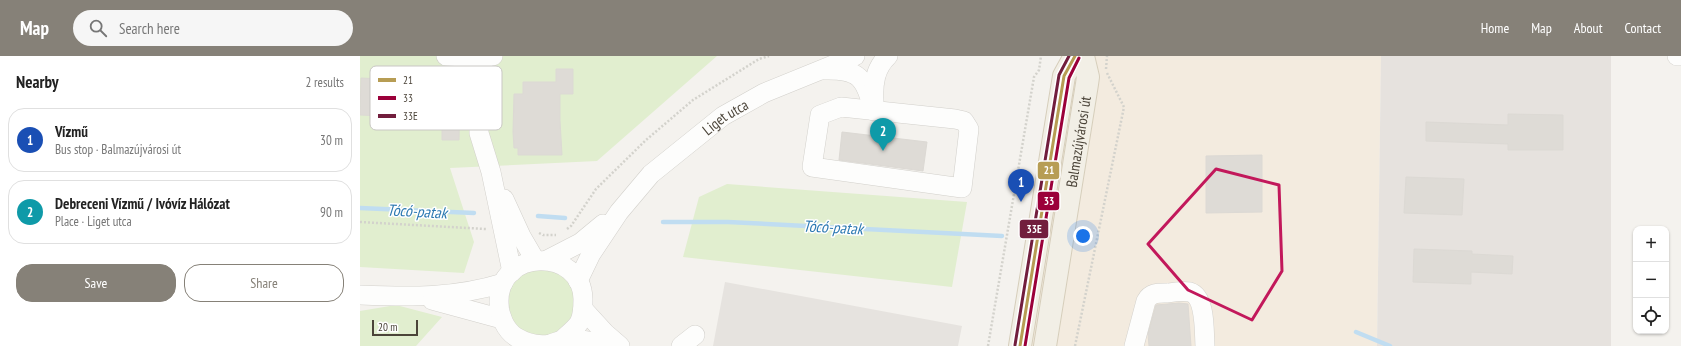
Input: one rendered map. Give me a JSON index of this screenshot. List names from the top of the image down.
{
  "streets": {
    "main road": ["Balmazújvárosi út"],
    "street": ["Liget utca"]
  },
  "water": ["Tócó-patak"],
  "lines": ["transit line 21", "transit line 33E", "transit line 33"],
  "legend": ["21", "33", "33E"],
  "scale_bar": "20 m",
  "page": {
    "header": "Map",
    "search": "Search here",
    "nav": [
      "Home",
      "Map",
      "About",
      "Contact"
    ],
    "heading": ["Nearby", "2 results"],
    "list": [
      {
        "mark": "1",
        "name": "Vízmű",
        "note": "Bus stop · Balmazújvárosi út",
        "value": "30 m"
      },
      {
        "mark": "2",
        "name": "Debreceni Vízmű / Ivóvíz Hálózat",
        "note": "Place · Liget utca",
        "value": "90 m"
      }
    ],
    "pins": ["2", "1"],
    "map_buttons": ["+", "−"],
    "buttons": ["Save", "Share"],
    "scale": "20 m"
  }
}
